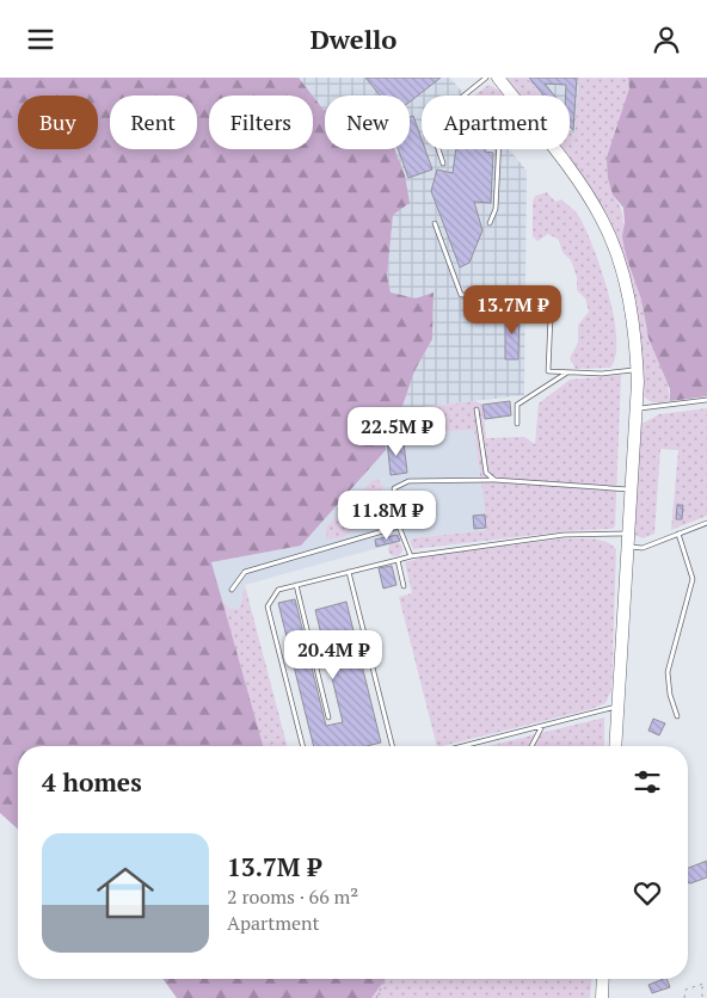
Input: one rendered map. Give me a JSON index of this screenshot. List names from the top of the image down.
{
  "page": {
    "header": "Dwello",
    "chip": [
      "Buy",
      "Rent",
      "Filters",
      "New",
      "Apartment"
    ],
    "price": [
      "13.7M ₽",
      "22.5M ₽",
      "11.8M ₽",
      "20.4M ₽"
    ],
    "heading": "4 homes",
    "list": [
      {
        "name": "13.7M ₽",
        "note": "2 rooms · 66 m² · Apartment"
      }
    ]
  }
}
